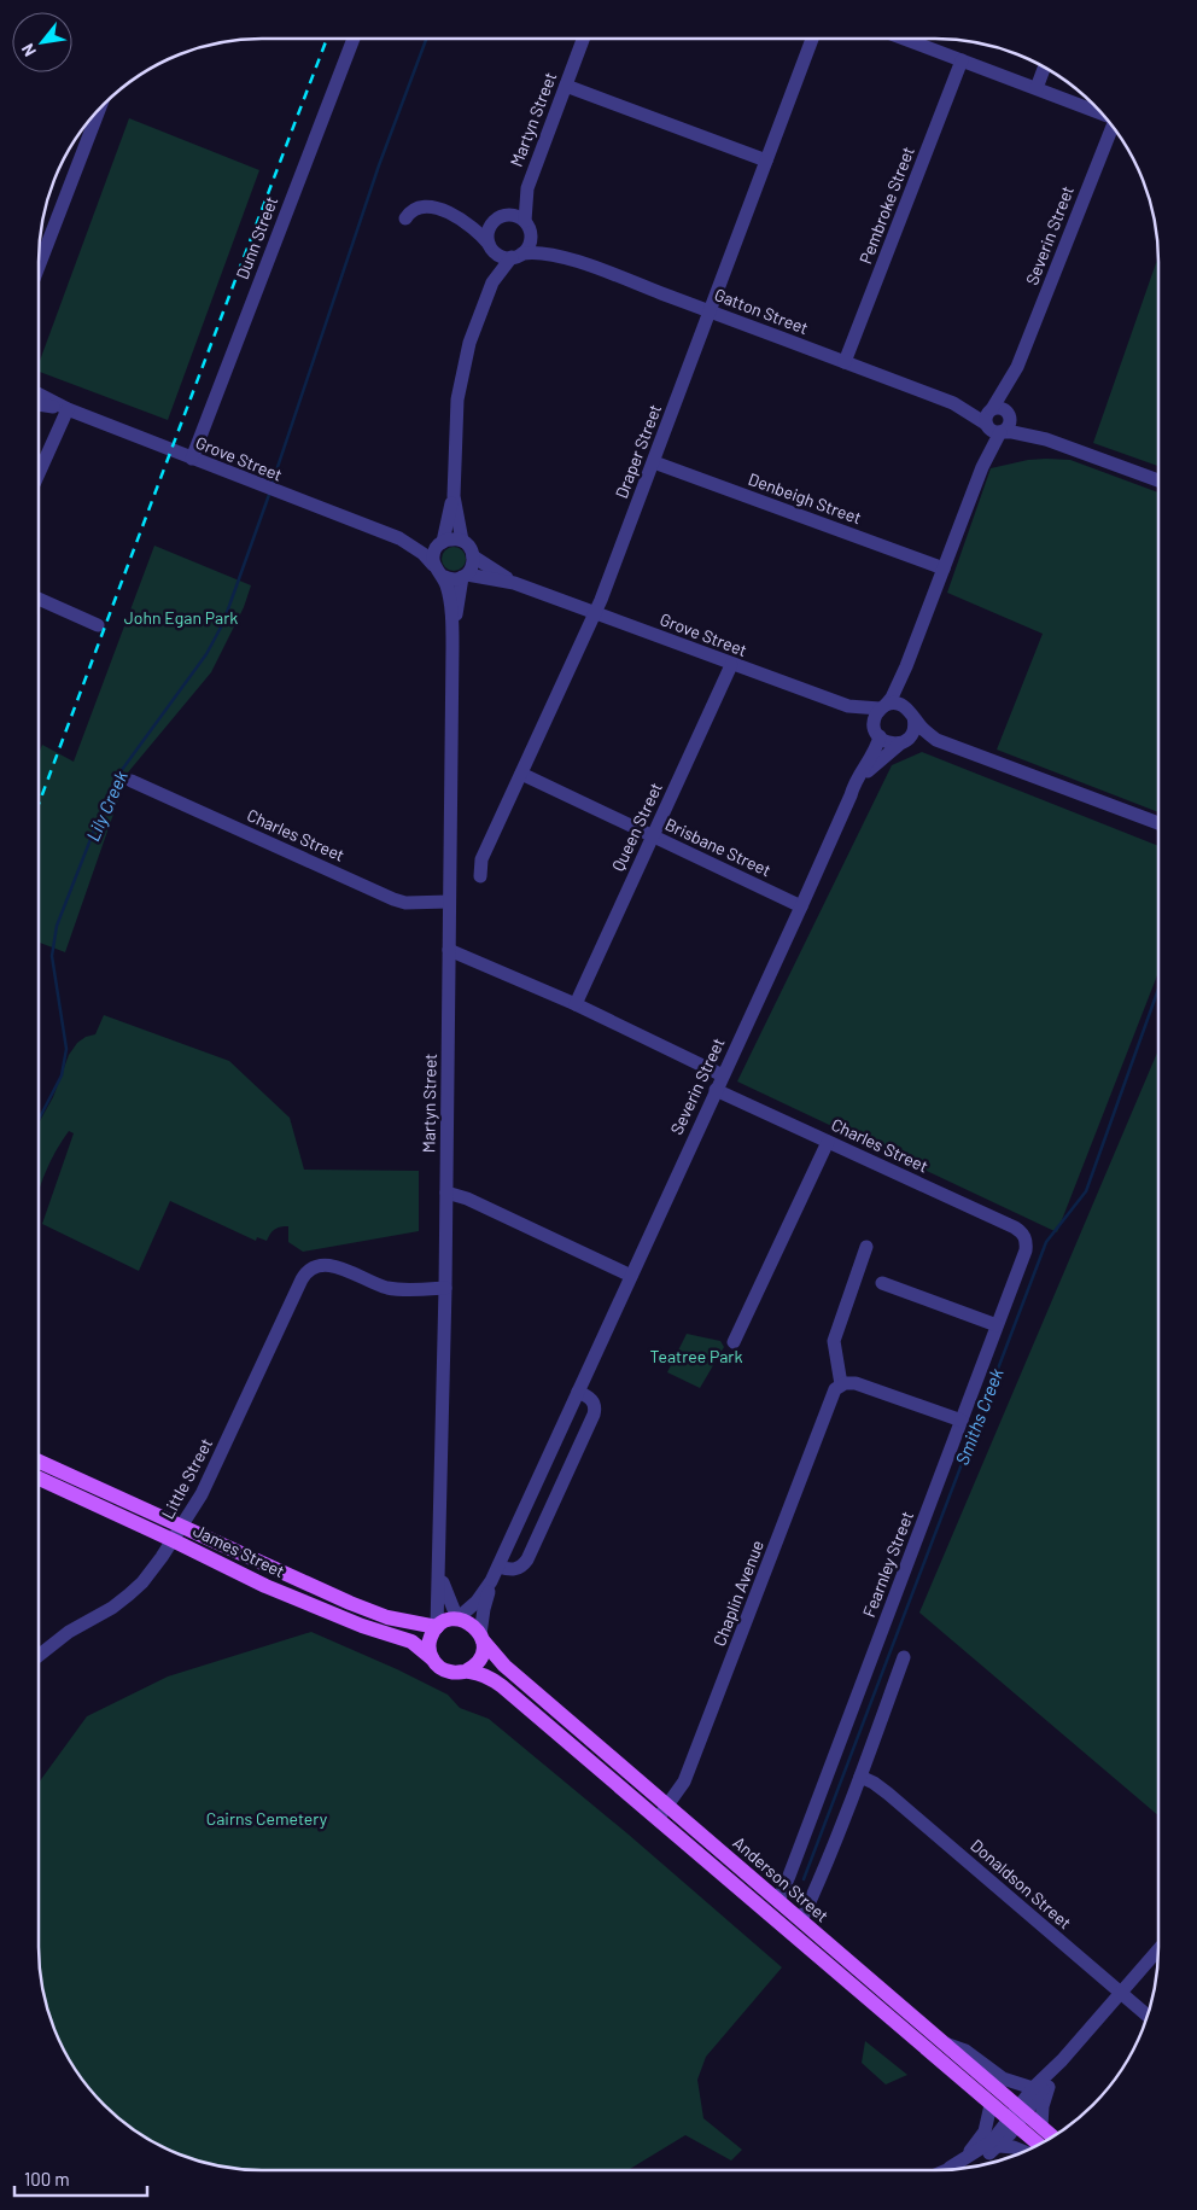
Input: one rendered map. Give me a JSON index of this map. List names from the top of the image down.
{
  "streets": {
    "main road": ["James Street", "Anderson Street"],
    "street": [
      "Martyn Street",
      "Pembroke Street",
      "Severin Street",
      "Dunn Street",
      "Gatton Street",
      "Draper Street",
      "Grove Street",
      "Denbeigh Street",
      "Queen Street",
      "Charles Street",
      "Brisbane Street",
      "Little Street",
      "Fearnley Street",
      "Chaplin Avenue",
      "Donaldson Street"
    ]
  },
  "crossings": [
    ["Martyn Street", "Severin Street"],
    ["Martyn Street", "Gatton Street"],
    ["Martyn Street", "Grove Street"],
    ["Martyn Street", "Charles Street"],
    ["Martyn Street", "Little Street"],
    ["Martyn Street", "James Street"],
    ["Martyn Street", "Anderson Street"],
    ["Pembroke Street", "Gatton Street"],
    ["Severin Street", "Gatton Street"],
    ["Severin Street", "Grove Street"],
    ["Severin Street", "Charles Street"],
    ["Severin Street", "Brisbane Street"],
    ["Severin Street", "James Street"],
    ["Severin Street", "Anderson Street"],
    ["Dunn Street", "Grove Street"],
    ["Gatton Street", "Draper Street"],
    ["Draper Street", "Grove Street"],
    ["Draper Street", "Denbeigh Street"],
    ["Draper Street", "Brisbane Street"],
    ["Grove Street", "Queen Street"],
    ["Queen Street", "Brisbane Street"],
    ["Charles Street", "Fearnley Street"],
    ["Little Street", "James Street"],
    ["James Street", "Anderson Street"],
    ["Fearnley Street", "Anderson Street"],
    ["Chaplin Avenue", "Anderson Street"]
  ],
  "water": ["Lily Creek", "Smiths Creek"],
  "parks": ["John Egan Park", "Teatree Park", "Cairns Cemetery"],
  "scale_bar": "100 m",
  "north": "bottom left"
}
